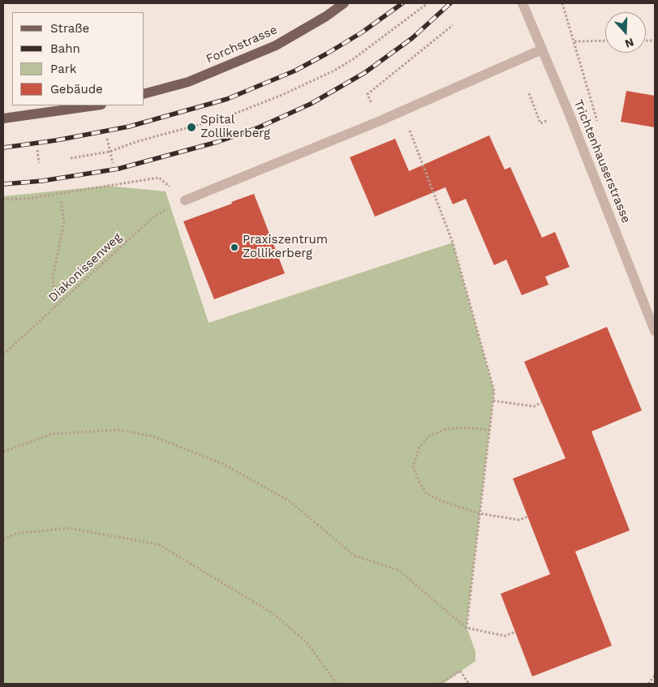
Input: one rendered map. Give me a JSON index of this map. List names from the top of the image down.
{
  "streets": {
    "main road": ["Forchstrasse"],
    "street": ["Trichtenhauserstrasse"],
    "path": ["Diakonissenweg"]
  },
  "places": ["Spital Zollikerberg", "Praxiszentrum Zollikerberg"],
  "legend": [
    "Straße",
    "Bahn",
    "Park",
    "Gebäude"
  ],
  "north": "bottom"
}
